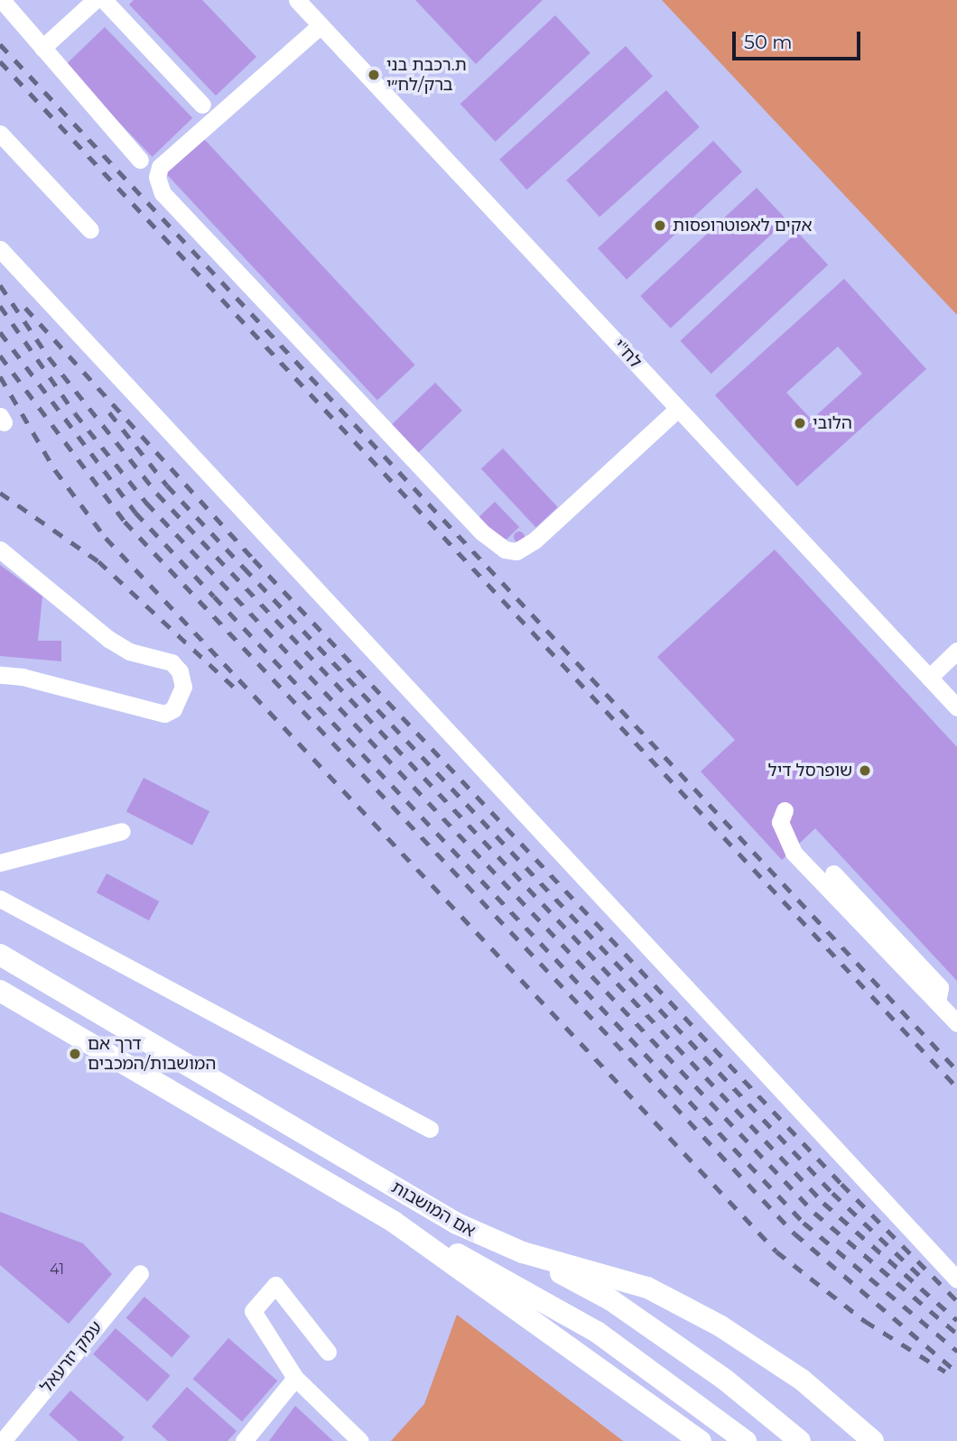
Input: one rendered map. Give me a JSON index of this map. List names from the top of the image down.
{
  "streets": {
    "main road": ["אם המושבות"],
    "street": ["לח\"י", "עמק יזרעאל"]
  },
  "places": [
    "ת.רכבת בני ברק/לח״י",
    "אקים לאפוטרופסות",
    "הלובי",
    "שופרסל דיל",
    "דרך אם המושבות/המכבים"
  ],
  "house_numbers": ["41"],
  "scale_bar": "50 m"
}
